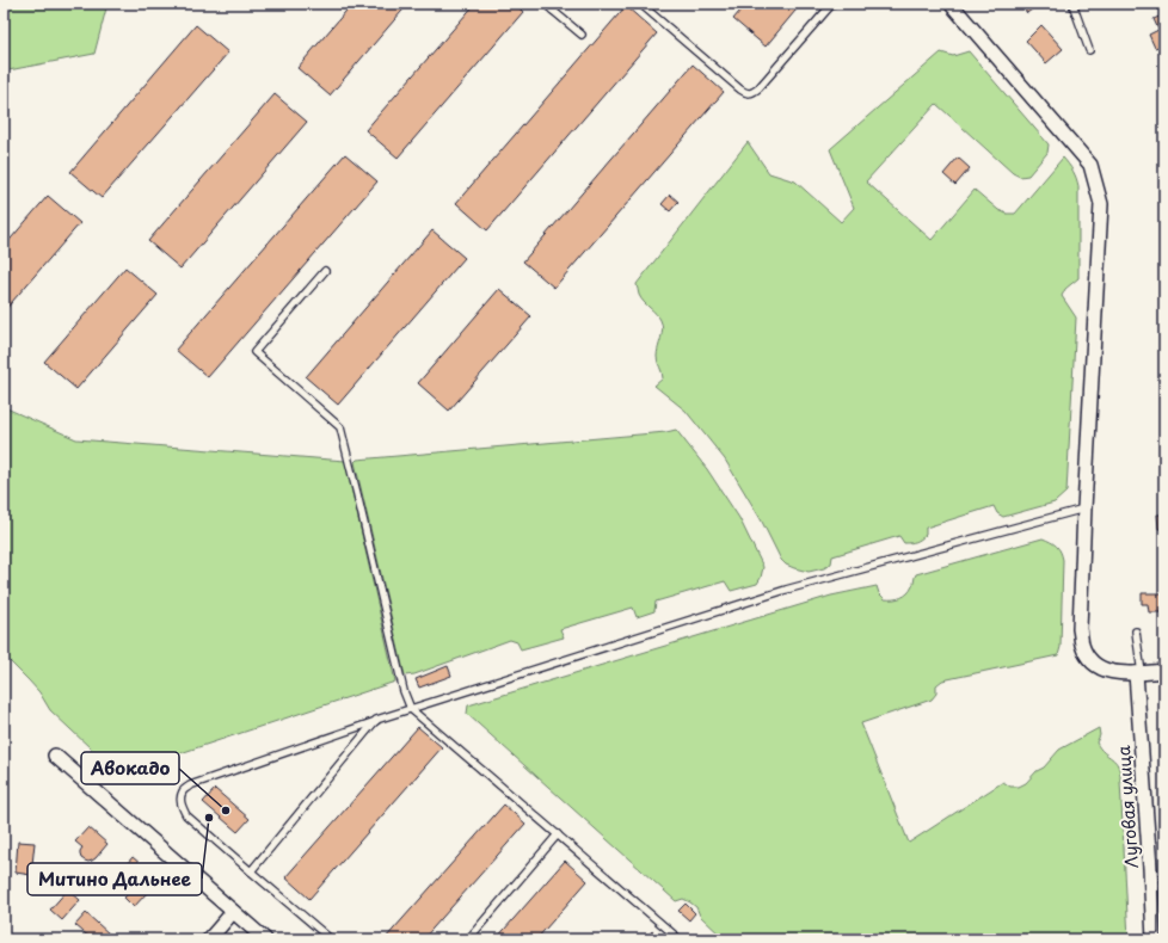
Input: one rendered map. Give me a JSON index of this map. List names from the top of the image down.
{
  "streets": {
    "street": ["Луговая улица"]
  },
  "places": ["Авокадо", "Митино Дальнее"]
}
